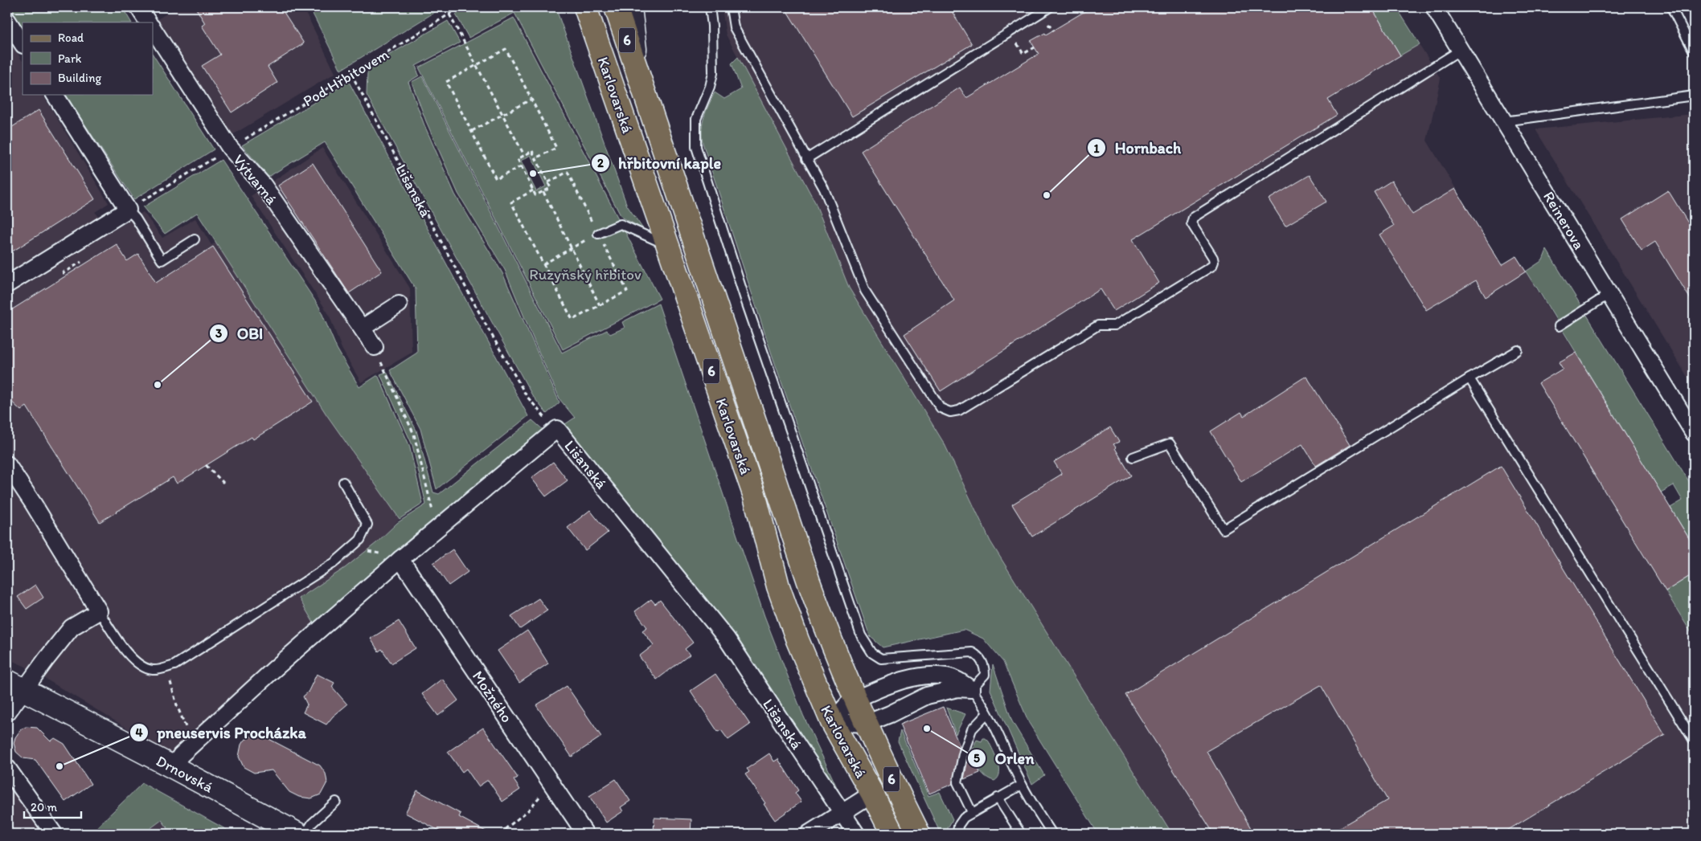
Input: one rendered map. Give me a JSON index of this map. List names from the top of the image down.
{
  "streets": {
    "main road": ["6", "Karlovarská", "Drnovská"],
    "street": [
      "Výtvarná",
      "Lišanská",
      "Reinerova",
      "Možného"
    ],
    "path": ["Pod Hřbitovem"]
  },
  "crossings": [
    ["Pod Hřbitovem", "Výtvarná"],
    ["Pod Hřbitovem", "Lišanská"]
  ],
  "parks": ["Ruzyňský hřbitov"],
  "places": [
    "hřbitovní kaple",
    "Hornbach",
    "OBI",
    "Orlen",
    "pneuservis Procházka"
  ],
  "legend": ["Road", "Park", "Building"],
  "scale_bar": "20 m"
}
